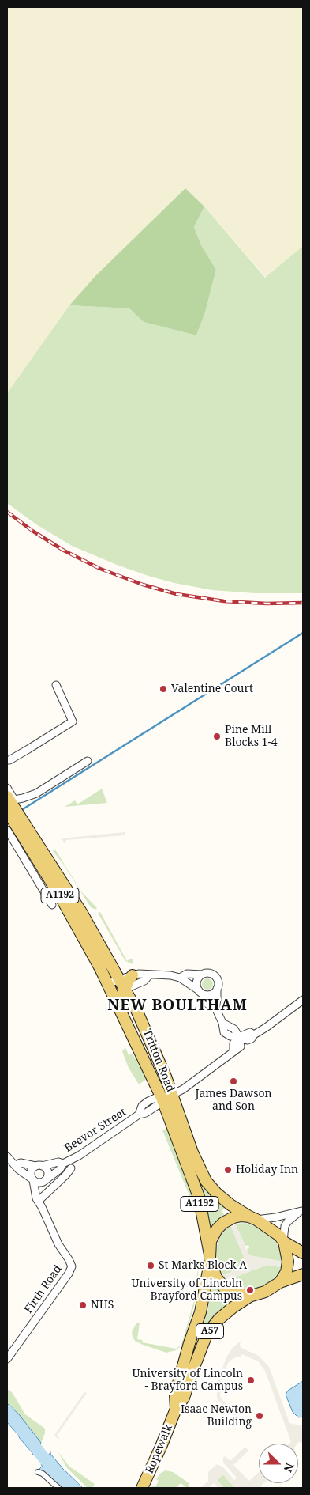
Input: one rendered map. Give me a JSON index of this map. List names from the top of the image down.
{
  "streets": {
    "main road": [
      "A1192",
      "Tritton Road",
      "A57",
      "Ropewalk"
    ],
    "street": ["Beevor Street", "Firth Road"]
  },
  "crossings": [
    ["Tritton Road", "Beevor Street"],
    ["Tritton Road", "Ropewalk"],
    ["Beevor Street", "Firth Road"]
  ],
  "districts": ["NEW BOULTHAM"],
  "places": [
    "Valentine Court",
    "Pine Mill Blocks 1-4",
    "James Dawson and Son",
    "Holiday Inn",
    "St Marks Block A",
    "University of Lincoln Brayford Campus",
    "NHS",
    "University of Lincoln - Brayford Campus",
    "Isaac Newton Building"
  ],
  "north": "right"
}
